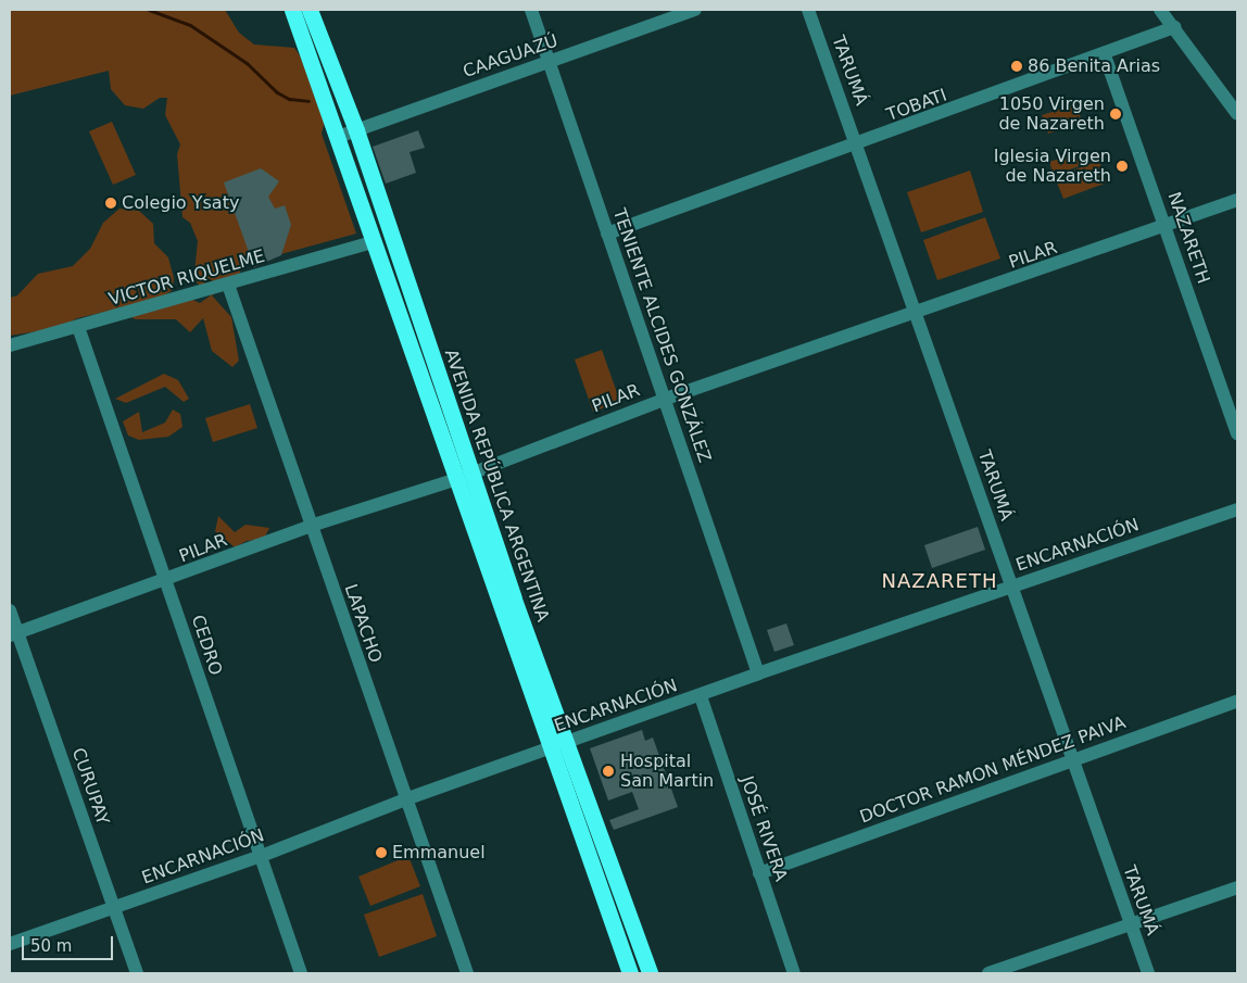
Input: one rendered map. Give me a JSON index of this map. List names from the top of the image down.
{
  "streets": {
    "highway": ["AVENIDA REPÚBLICA ARGENTINA"],
    "street": [
      "CAAGUAZÚ",
      "TARUMÁ",
      "TOBATI",
      "NAZARETH",
      "PILAR",
      "VICTOR RIQUELME",
      "TENIENTE ALCIDES GONZÁLEZ",
      "ENCARNACIÓN",
      "LAPACHO",
      "CEDRO",
      "DOCTOR RAMON MÉNDEZ PAIVA",
      "CURUPAY",
      "JOSÉ RIVERA"
    ]
  },
  "crossings": [
    ["CAAGUAZÚ", "TENIENTE ALCIDES GONZÁLEZ"],
    ["CAAGUAZÚ", "AVENIDA REPÚBLICA ARGENTINA"],
    ["TARUMÁ", "TOBATI"],
    ["TARUMÁ", "PILAR"],
    ["TARUMÁ", "ENCARNACIÓN"],
    ["TARUMÁ", "DOCTOR RAMON MÉNDEZ PAIVA"],
    ["TOBATI", "NAZARETH"],
    ["TOBATI", "TENIENTE ALCIDES GONZÁLEZ"],
    ["NAZARETH", "PILAR"],
    ["PILAR", "TENIENTE ALCIDES GONZÁLEZ"],
    ["PILAR", "AVENIDA REPÚBLICA ARGENTINA"],
    ["PILAR", "LAPACHO"],
    ["PILAR", "CEDRO"],
    ["PILAR", "CURUPAY"],
    ["VICTOR RIQUELME", "AVENIDA REPÚBLICA ARGENTINA"],
    ["VICTOR RIQUELME", "LAPACHO"],
    ["VICTOR RIQUELME", "CEDRO"],
    ["TENIENTE ALCIDES GONZÁLEZ", "ENCARNACIÓN"],
    ["AVENIDA REPÚBLICA ARGENTINA", "ENCARNACIÓN"],
    ["ENCARNACIÓN", "LAPACHO"],
    ["ENCARNACIÓN", "CEDRO"],
    ["ENCARNACIÓN", "CURUPAY"],
    ["ENCARNACIÓN", "JOSÉ RIVERA"],
    ["DOCTOR RAMON MÉNDEZ PAIVA", "JOSÉ RIVERA"]
  ],
  "districts": ["NAZARETH"],
  "places": [
    "86 Benita Arias",
    "1050 Virgen de Nazareth",
    "Iglesia Virgen de Nazareth",
    "Colegio Ysaty",
    "Hospital San Martin",
    "Emmanuel"
  ],
  "scale_bar": "50 m"
}
